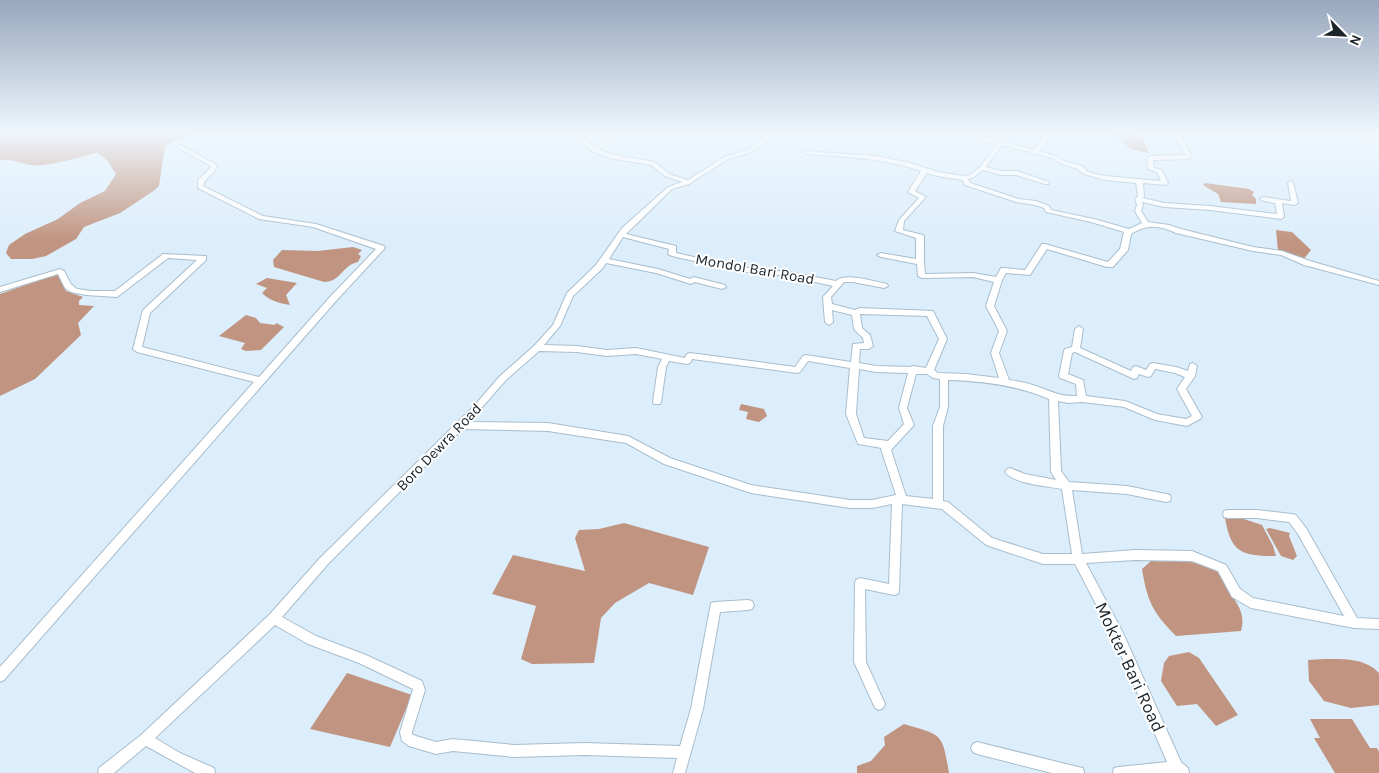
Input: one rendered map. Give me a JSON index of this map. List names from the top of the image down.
{
  "streets": {
    "street": ["Mondol Bari Road", "Boro Dewra Road", "Mokter Bari Road"]
  },
  "crossings": [
    ["Mondol Bari Road", "Boro Dewra Road"]
  ],
  "north": "bottom right"
}
